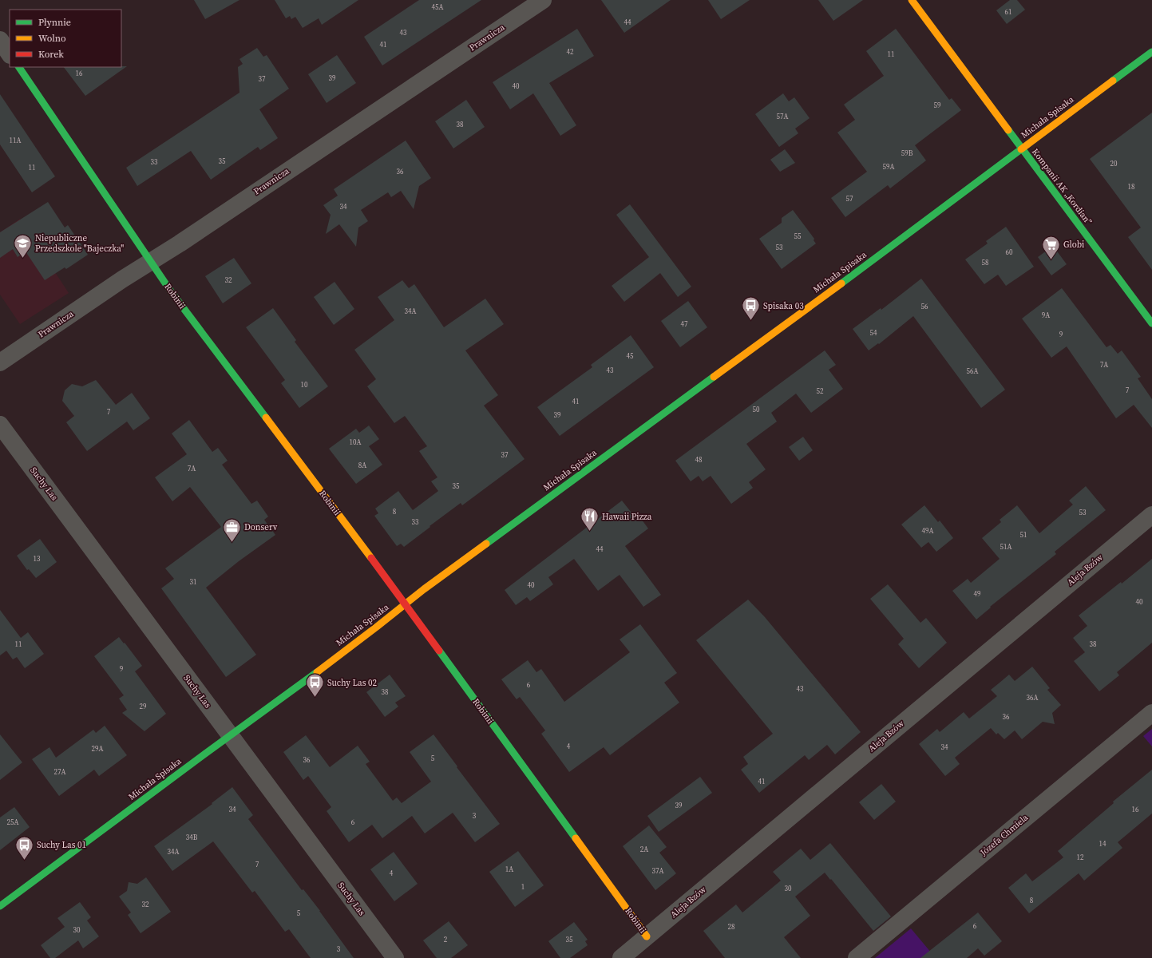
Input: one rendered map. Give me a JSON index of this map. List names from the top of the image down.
{
  "streets": {
    "street": [
      "Prawnicza",
      "Michała Spisaka",
      "Kompanii AK „Kordian”",
      "Robinii",
      "Suchy Las",
      "Aleja Bzów",
      "Józefa Chmiela"
    ]
  },
  "crossings": [
    ["Prawnicza", "Robinii"],
    ["Michała Spisaka", "Kompanii AK „Kordian”"],
    ["Michała Spisaka", "Robinii"],
    ["Michała Spisaka", "Suchy Las"],
    ["Robinii", "Aleja Bzów"]
  ],
  "places": {
    "school or university": ["Niepubliczne Przedszkole \"Bajeczka\""],
    "supermarket": ["Globi"],
    "bus stop": ["Spisaka 03", "Suchy Las 02", "Suchy Las 01"],
    "restaurant": ["Hawaii Pizza"],
    "office": ["Donserv"]
  },
  "house_numbers": [
    "45A",
    "61",
    "44",
    "43",
    "41",
    "42",
    "11",
    "16",
    "39",
    "37",
    "40",
    "59",
    "57A",
    "38",
    "11A",
    "59B",
    "35",
    "33",
    "20",
    "59A",
    "11",
    "36",
    "18",
    "57",
    "34",
    "55",
    "53",
    "60",
    "58",
    "32",
    "56",
    "34A",
    "9A",
    "47",
    "54",
    "9",
    "45",
    "7A",
    "43",
    "56A",
    "10",
    "7",
    "52",
    "41",
    "50",
    "7",
    "39",
    "10A",
    "37",
    "48",
    "8A",
    "7A",
    "35",
    "8",
    "53",
    "33",
    "49A",
    "51",
    "51A",
    "44",
    "13",
    "31",
    "40",
    "49",
    "40",
    "11",
    "38",
    "9",
    "6",
    "43",
    "38",
    "36A",
    "29",
    "36",
    "4",
    "34",
    "29A",
    "5",
    "36",
    "27A",
    "41",
    "39",
    "34",
    "16",
    "3",
    "25A",
    "6",
    "34B",
    "14",
    "2A",
    "34A",
    "12",
    "7",
    "1A",
    "37A",
    "4",
    "1",
    "30",
    "8",
    "32",
    "5",
    "6",
    "28",
    "30",
    "2",
    "35",
    "3"
  ],
  "legend": ["Płynnie", "Wolno", "Korek"]
}
